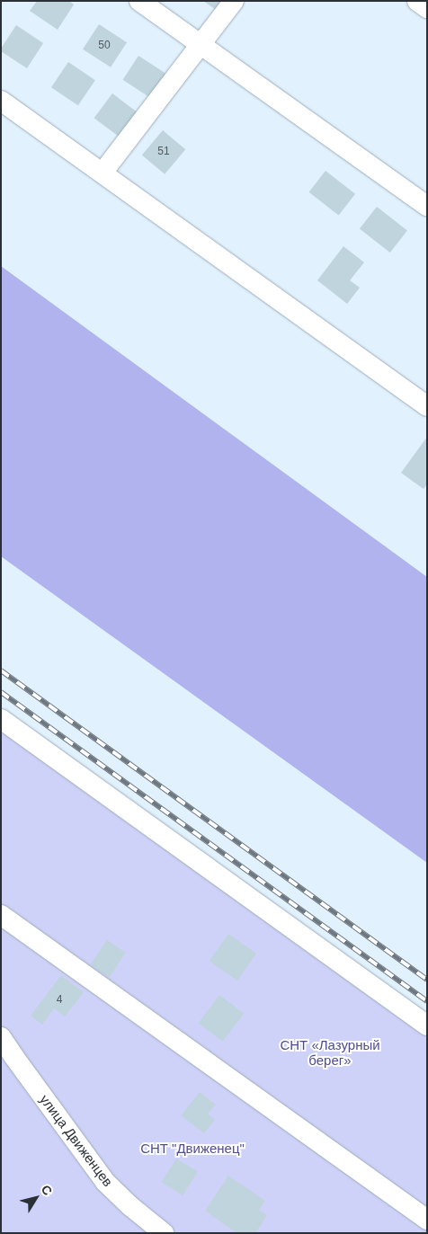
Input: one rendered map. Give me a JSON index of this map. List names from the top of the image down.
{
  "streets": {
    "street": ["улица Движенцев"]
  },
  "parks": ["СНТ «Лазурный берег»", "СНТ \"Движенец\""],
  "house_numbers": ["50", "51", "4"],
  "north": "top right"
}
